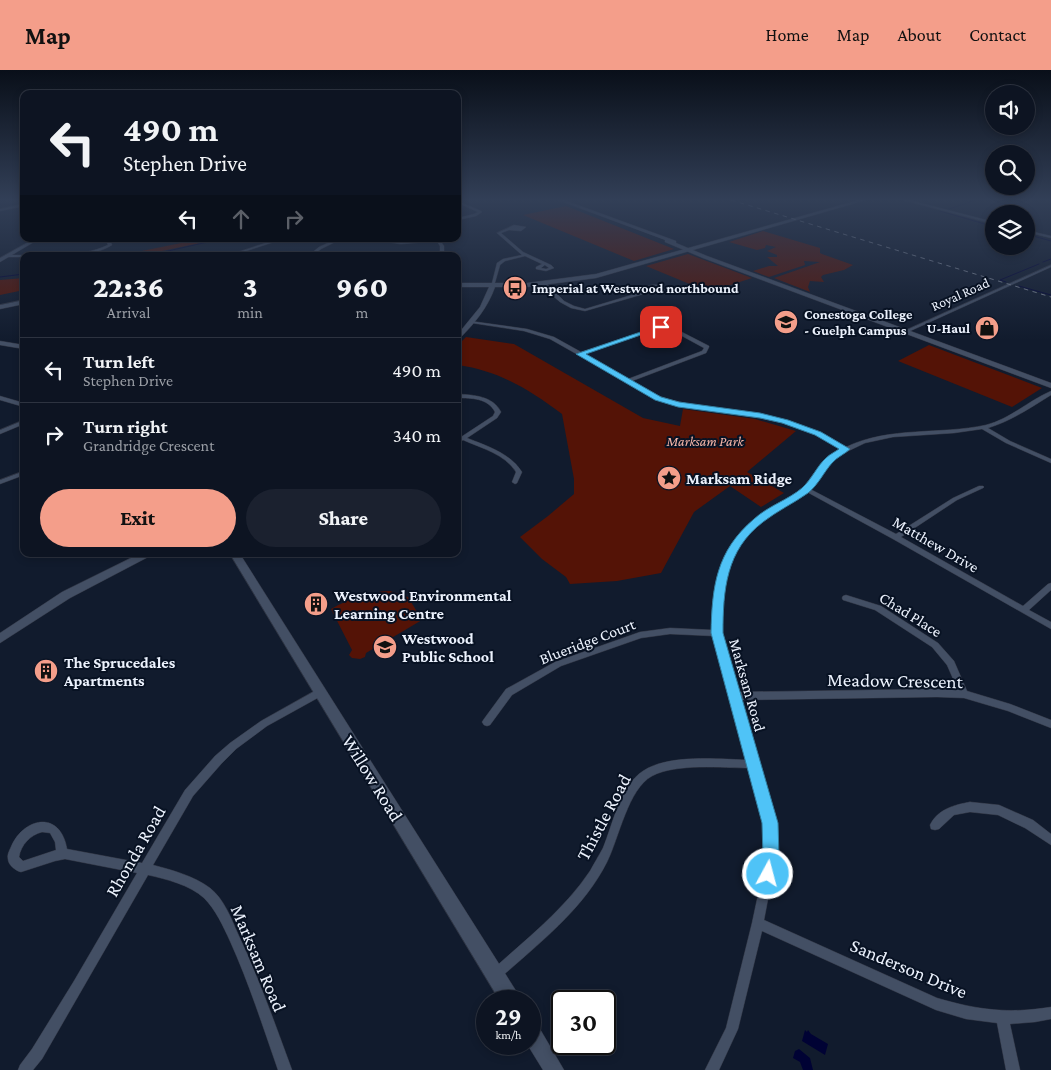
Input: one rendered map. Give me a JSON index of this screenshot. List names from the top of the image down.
{
  "streets": {
    "main road": ["Willow Road"],
    "street": [
      "Royal Road",
      "Matthew Drive",
      "Chad Place",
      "Blueridge Court",
      "Meadow Crescent",
      "Marksam Road",
      "Thistle Road",
      "Rhonda Road",
      "Sanderson Drive"
    ]
  },
  "crossings": [
    ["Matthew Drive", "Marksam Road"],
    ["Chad Place", "Meadow Crescent"],
    ["Blueridge Court", "Marksam Road"],
    ["Meadow Crescent", "Marksam Road"],
    ["Marksam Road", "Thistle Road"],
    ["Marksam Road", "Rhonda Road"],
    ["Marksam Road", "Sanderson Drive"],
    ["Willow Road", "Thistle Road"],
    ["Willow Road", "Rhonda Road"]
  ],
  "parks": ["Marksam Park"],
  "places": {
    "bus stop": ["Imperial at Westwood northbound"],
    "school or university": ["Conestoga College - Guelph Campus", "Westwood Public School"],
    "shop": ["U-Haul"],
    "place": ["Marksam Ridge"],
    "building": ["Westwood Environmental Learning Centre", "The Sprucedales Apartments"]
  },
  "page": {
    "header": "Map",
    "nav": [
      "Home",
      "Map",
      "About",
      "Contact"
    ],
    "turn": ["490 m", "Stephen Drive"],
    "eta": [
      "22:36",
      "Arrival",
      "3",
      "min",
      "960",
      "m"
    ],
    "list": [
      {
        "name": "Turn left",
        "note": "Stephen Drive",
        "value": "490 m"
      },
      {
        "name": "Turn right",
        "note": "Grandridge Crescent",
        "value": "340 m"
      }
    ],
    "buttons": ["Exit", "Share"],
    "speed": "29 km/h",
    "limit": "30"
  }
}
